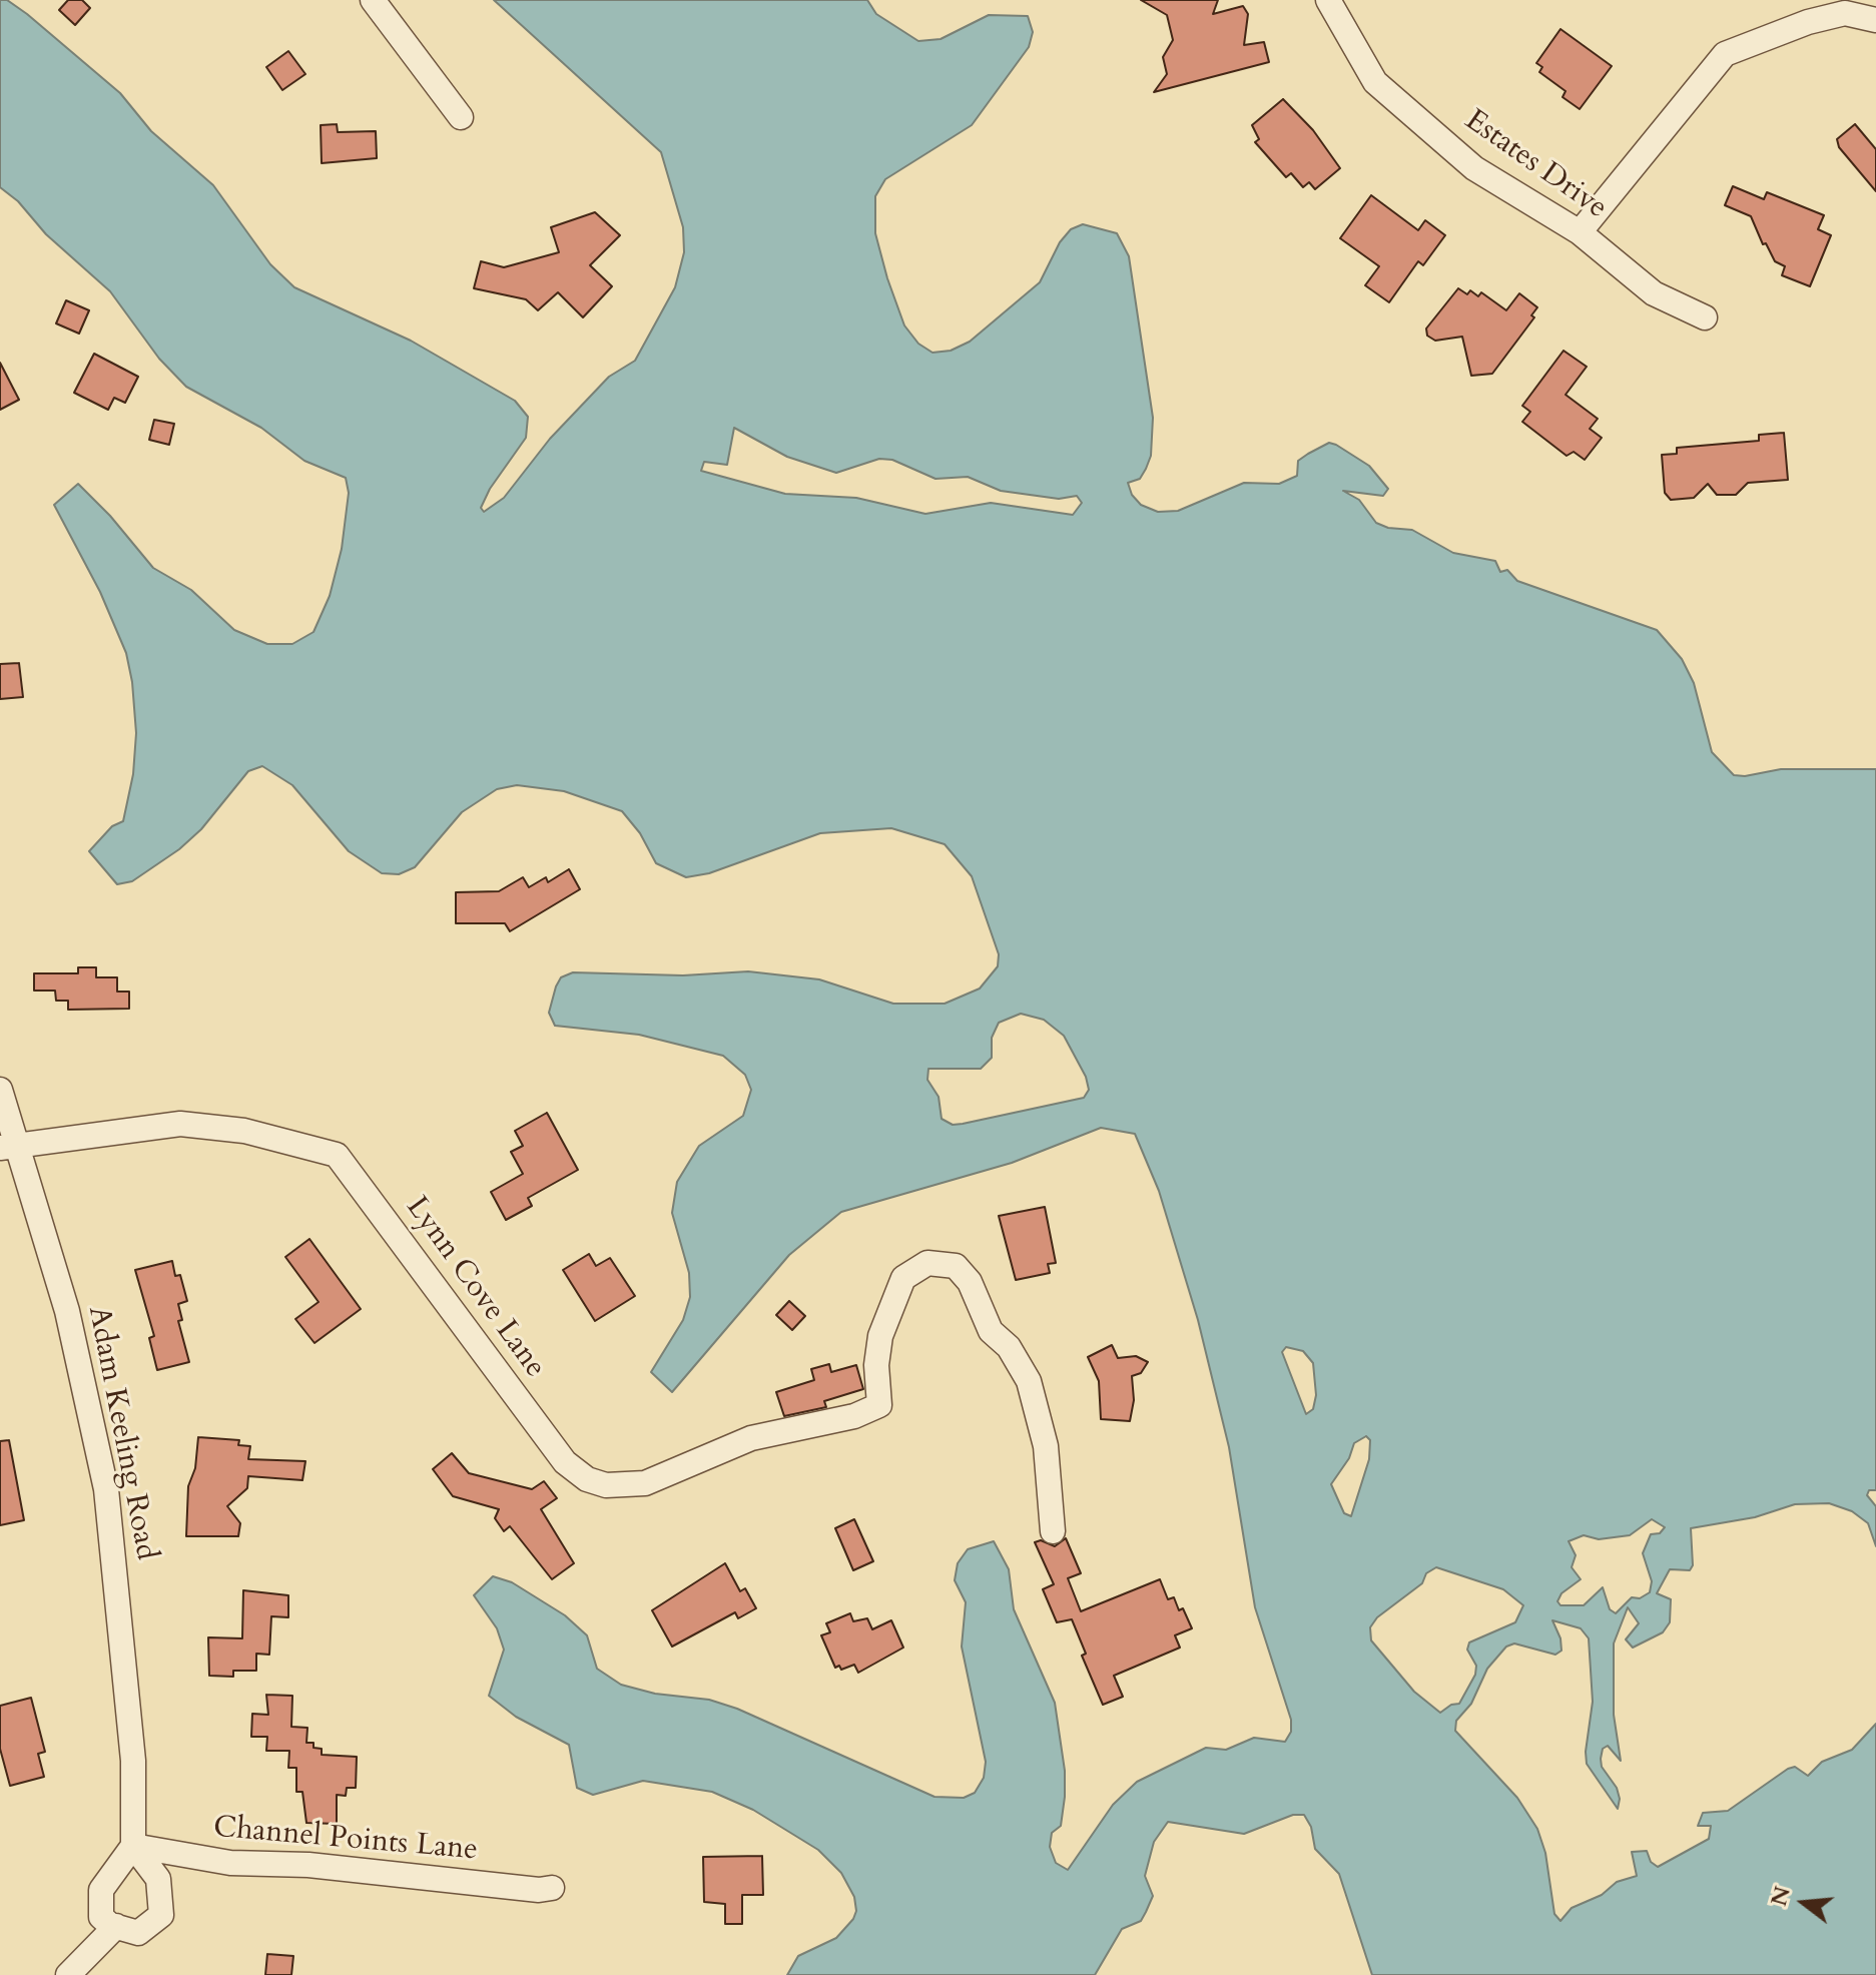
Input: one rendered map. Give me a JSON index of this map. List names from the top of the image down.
{
  "streets": {
    "street": [
      "Estates Drive",
      "Lynn Cove Lane",
      "Adam Keeling Road",
      "Channel Points Lane"
    ]
  },
  "crossings": [
    ["Lynn Cove Lane", "Adam Keeling Road"],
    ["Adam Keeling Road", "Channel Points Lane"]
  ],
  "north": "left"
}
